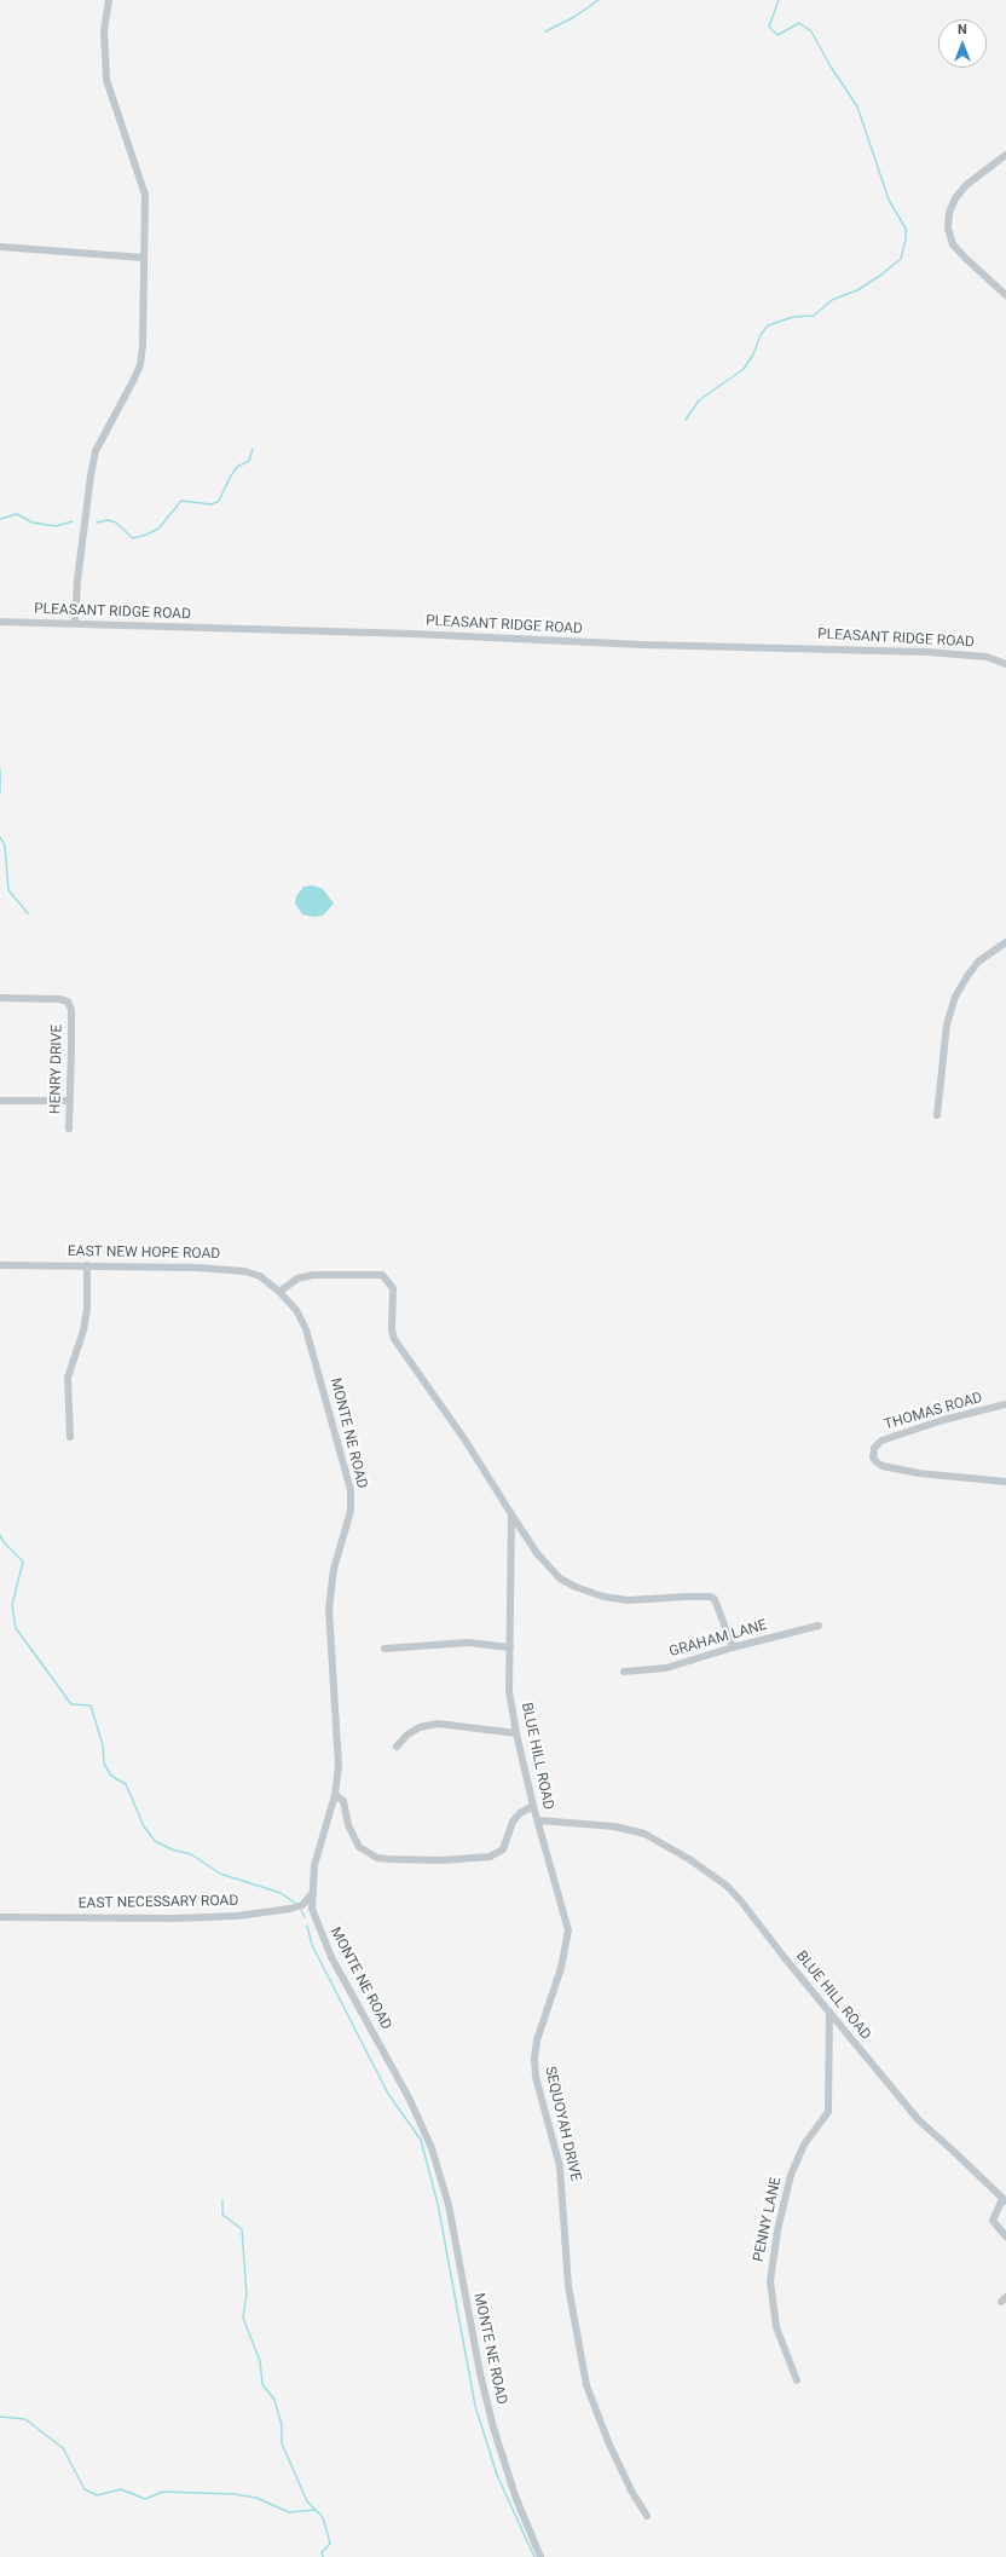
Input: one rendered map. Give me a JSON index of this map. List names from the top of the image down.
{
  "streets": {
    "street": [
      "PLEASANT RIDGE ROAD",
      "HENRY DRIVE",
      "EAST NEW HOPE ROAD",
      "THOMAS ROAD",
      "MONTE NE ROAD",
      "GRAHAM LANE",
      "BLUE HILL ROAD",
      "EAST NECESSARY ROAD",
      "SEQUOYAH DRIVE",
      "PENNY LANE"
    ]
  },
  "crossings": [
    ["EAST NEW HOPE ROAD", "MONTE NE ROAD"],
    ["MONTE NE ROAD", "EAST NECESSARY ROAD"],
    ["BLUE HILL ROAD", "SEQUOYAH DRIVE"],
    ["BLUE HILL ROAD", "PENNY LANE"]
  ],
  "north": "top"
}
